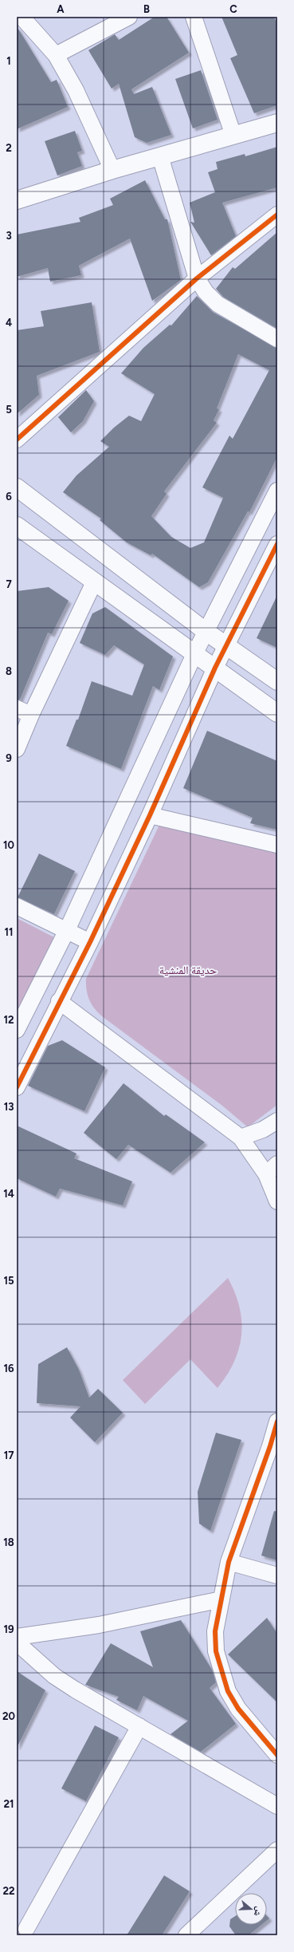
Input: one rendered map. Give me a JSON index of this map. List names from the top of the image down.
{
  "parks": ["حديقة المنشية"],
  "north": "right",
  "grid": {
    "columns": ["A", "B", "C"],
    "rows": [
      "1",
      "2",
      "3",
      "4",
      "5",
      "6",
      "7",
      "8",
      "9",
      "10",
      "11",
      "12",
      "13",
      "14",
      "15",
      "16",
      "17",
      "18",
      "19",
      "20",
      "21",
      "22"
    ]
  }
}
